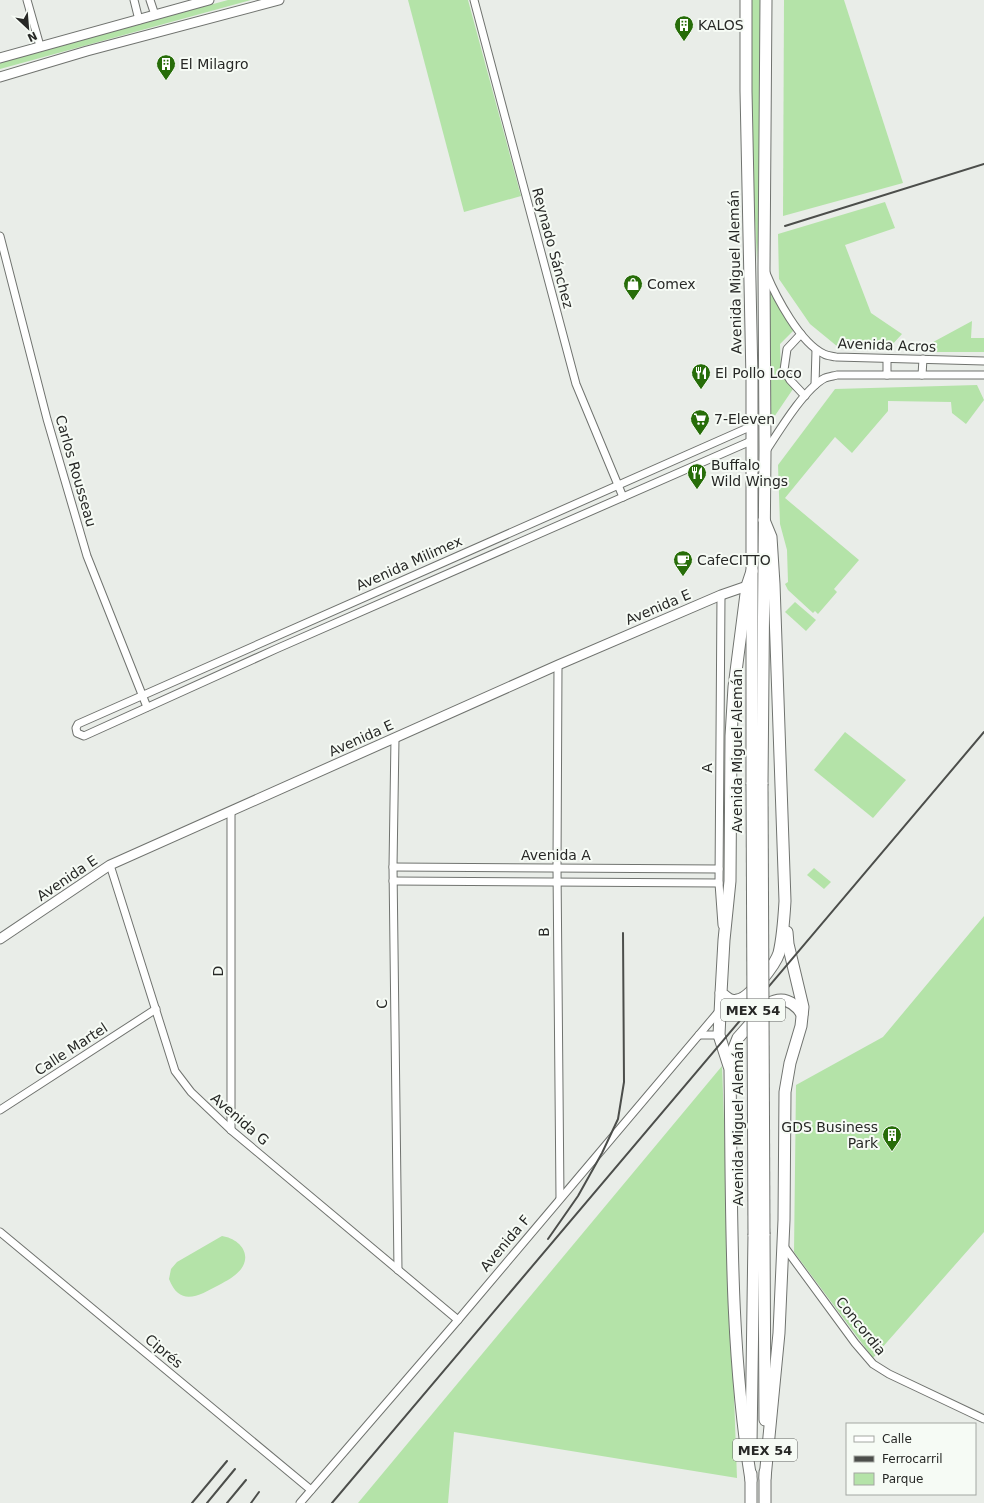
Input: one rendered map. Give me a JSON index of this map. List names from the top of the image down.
{
  "streets": {
    "highway": ["Avenida Miguel Alemán", "MEX 54"],
    "main road": ["Avenida E"],
    "street": [
      "Reynado Sánchez",
      "Avenida Acros",
      "Carlos Rousseau",
      "Avenida Milimex",
      "A",
      "Avenida A",
      "B",
      "D",
      "C",
      "Calle Martel",
      "Avenida G",
      "Avenida F",
      "Concordia",
      "Ciprés"
    ]
  },
  "crossings": [
    ["Reynado Sánchez", "Avenida Milimex"],
    ["Avenida Miguel Alemán", "Avenida Acros"],
    ["Avenida Miguel Alemán", "Avenida Milimex"],
    ["Carlos Rousseau", "Avenida Milimex"],
    ["Avenida E", "A"],
    ["Avenida E", "B"],
    ["Avenida E", "D"],
    ["Avenida E", "C"],
    ["Avenida E", "Avenida G"],
    ["A", "Avenida A"],
    ["Avenida A", "B"],
    ["Avenida A", "C"],
    ["B", "Avenida F"],
    ["D", "Avenida G"],
    ["C", "Avenida G"],
    ["Calle Martel", "Avenida G"],
    ["Avenida G", "Avenida F"],
    ["Avenida F", "Ciprés"]
  ],
  "places": {
    "building": ["KALOS", "El Milagro", "GDS Business Park"],
    "shop": ["Comex"],
    "restaurant": ["El Pollo Loco", "Buffalo Wild Wings"],
    "supermarket": ["7-Eleven"],
    "cafe": ["CafeCITTO"]
  },
  "legend": ["Calle", "Ferrocarril", "Parque"],
  "north": "bottom right"
}
